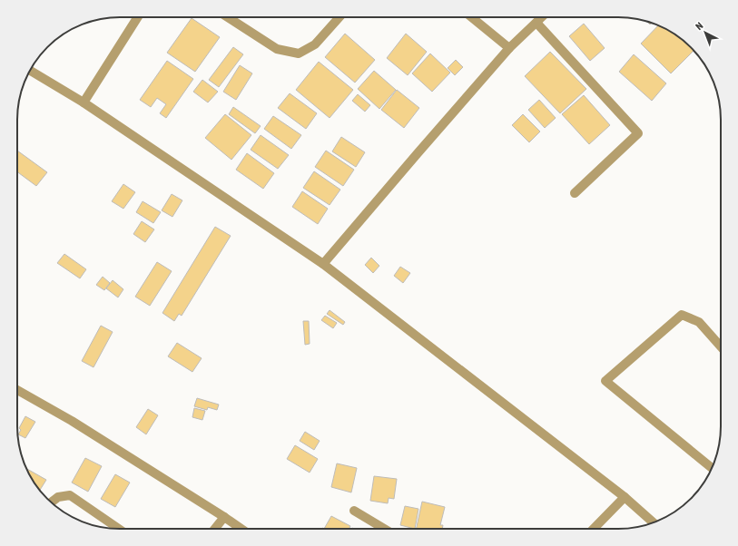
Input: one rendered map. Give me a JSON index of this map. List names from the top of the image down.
{
  "north": "top left"
}
